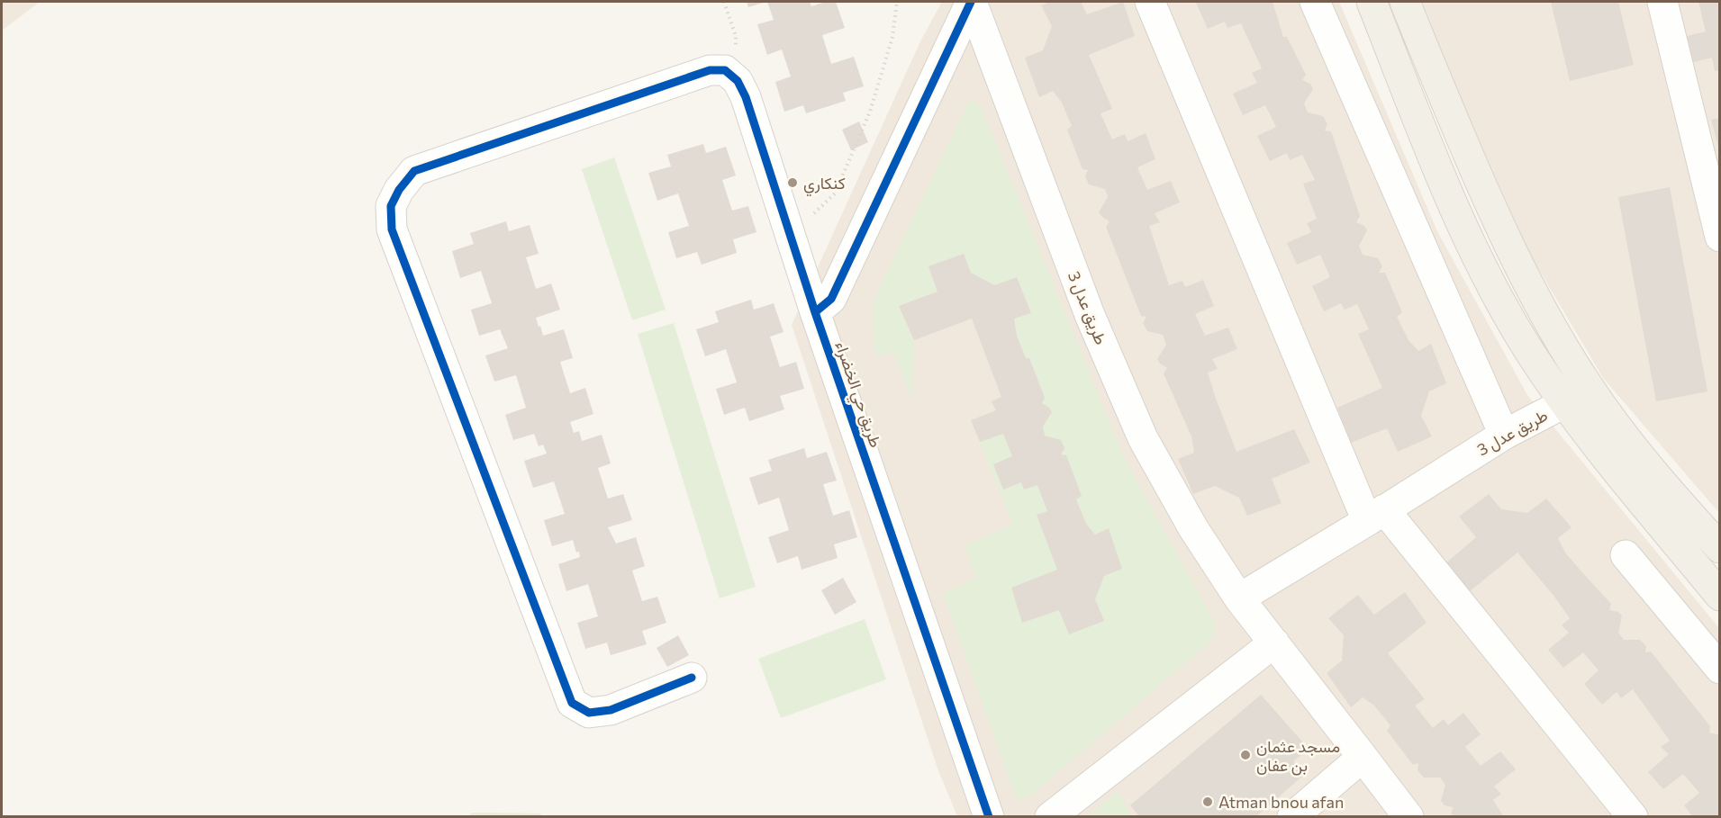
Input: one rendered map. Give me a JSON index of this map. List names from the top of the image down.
{
  "streets": {
    "street": ["طريق عدل 3", "طريق حي الخضراء"]
  },
  "places": ["كنكاري", "مسجد عثمان بن عفان", "Atman bnou afan"]
}
